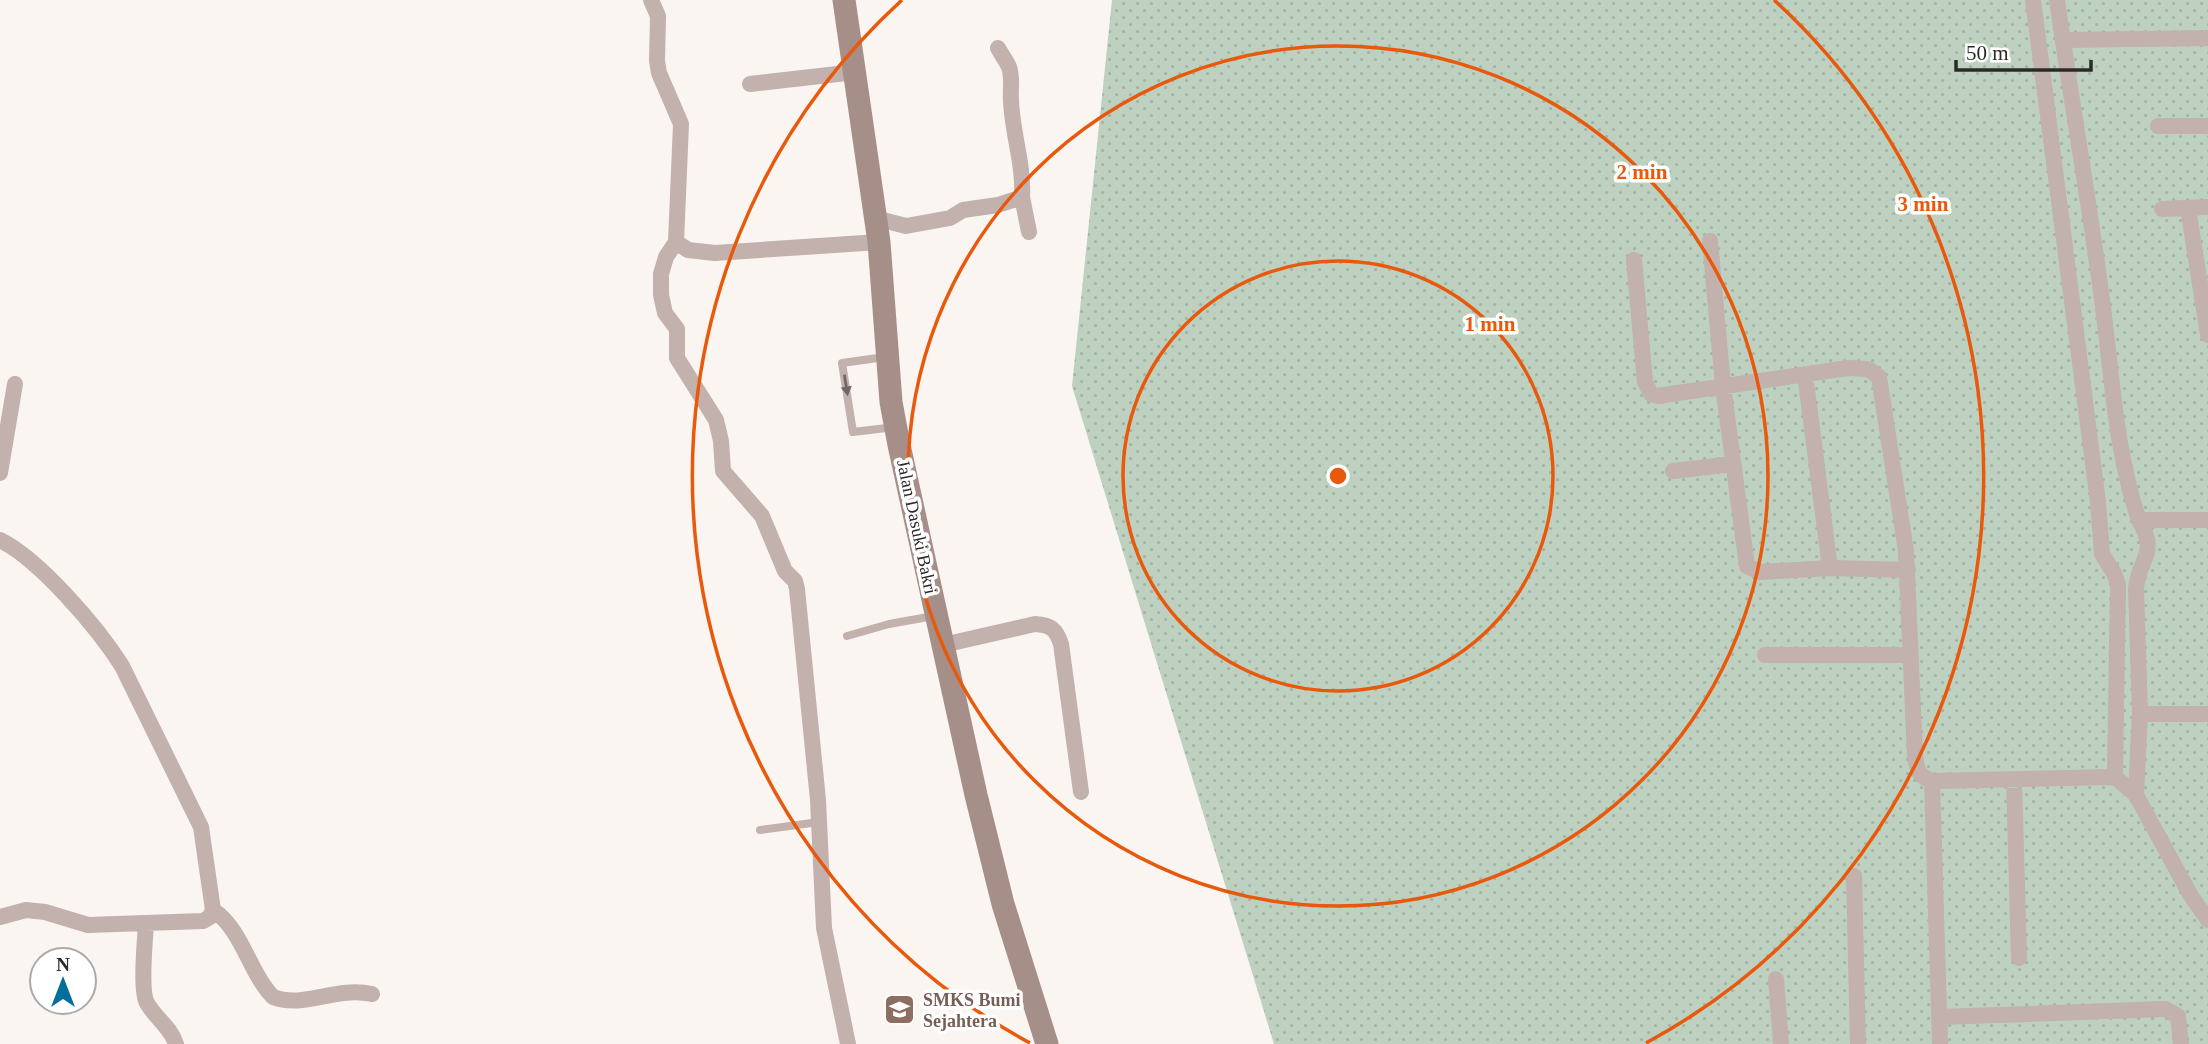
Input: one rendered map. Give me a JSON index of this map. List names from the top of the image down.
{
  "streets": {
    "main road": ["Jalan Dasuki Bakri"]
  },
  "places": {
    "school or university": ["SMKS Bumi Sejahtera"]
  },
  "scale_bar": "50 m",
  "north": "top",
  "rings": ["2 min", "3 min", "1 min"]
}
